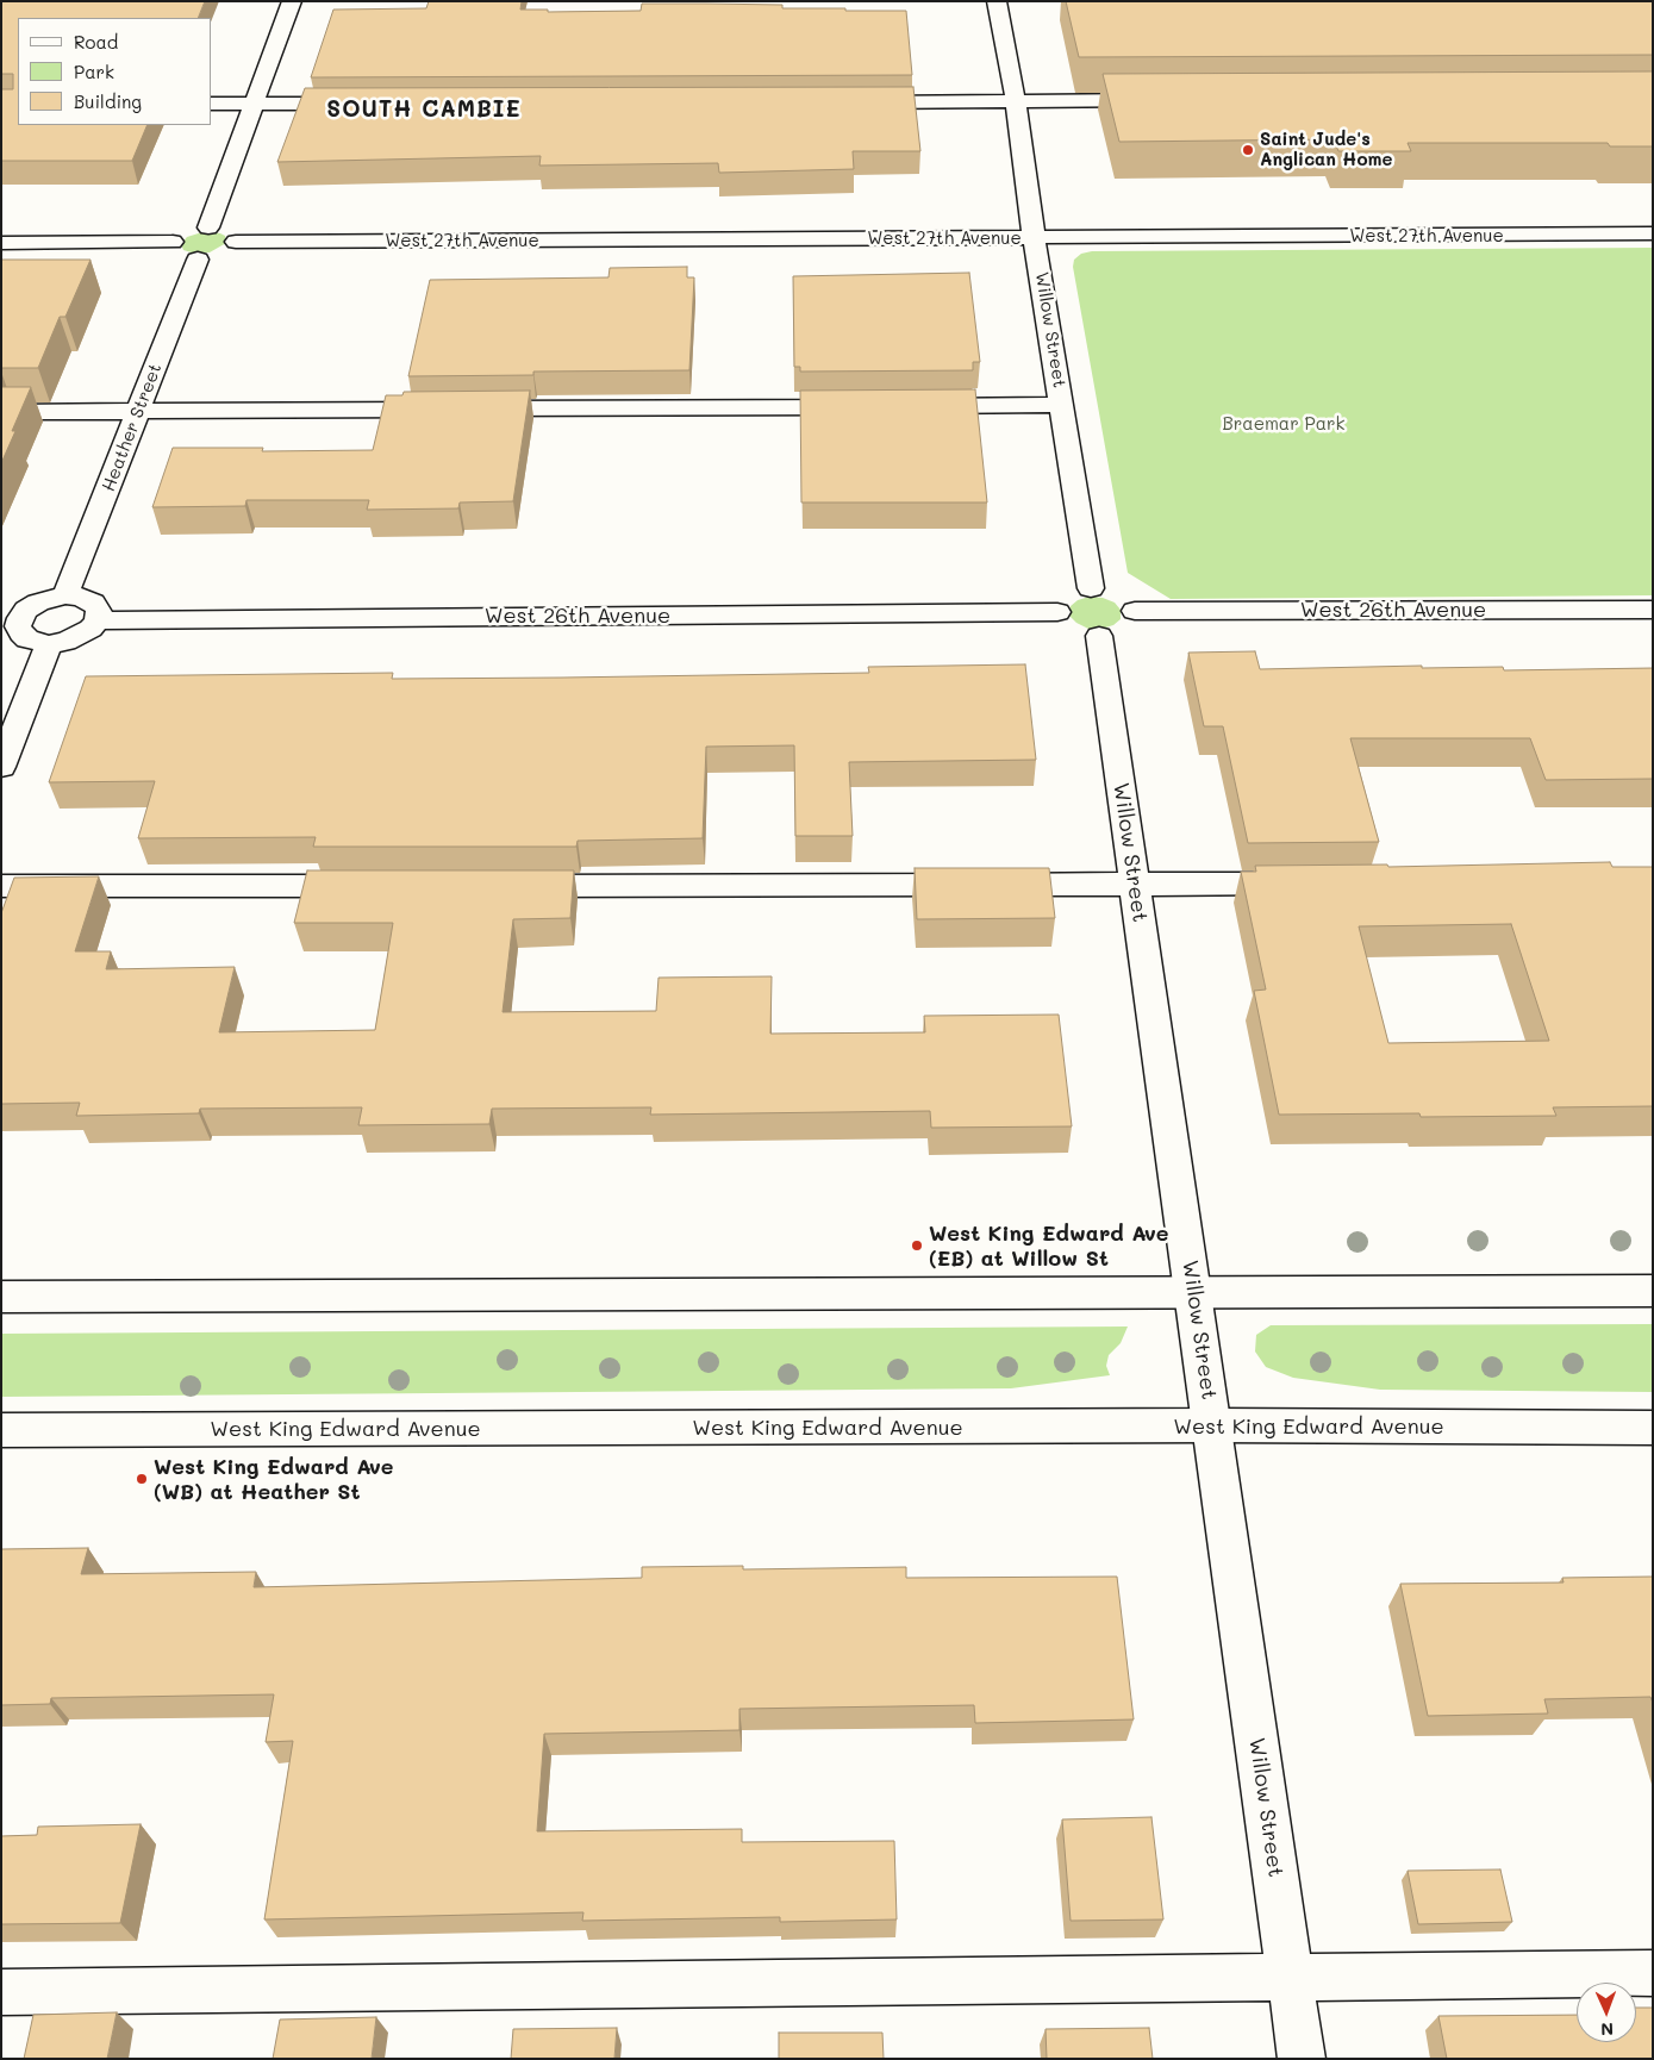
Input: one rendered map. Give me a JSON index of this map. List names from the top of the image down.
{
  "streets": {
    "street": [
      "West 27th Avenue",
      "Willow Street",
      "Heather Street",
      "West 26th Avenue",
      "West King Edward Avenue"
    ]
  },
  "crossings": [
    ["West 27th Avenue", "Willow Street"],
    ["Willow Street", "West 26th Avenue"],
    ["Willow Street", "West King Edward Avenue"]
  ],
  "districts": ["SOUTH CAMBIE"],
  "parks": ["Braemar Park"],
  "places": ["Saint Jude's Anglican Home", "West King Edward Ave (EB) at Willow St", "West King Edward Ave (WB) at Heather St"],
  "legend": ["Road", "Park", "Building"],
  "north": "bottom"
}
